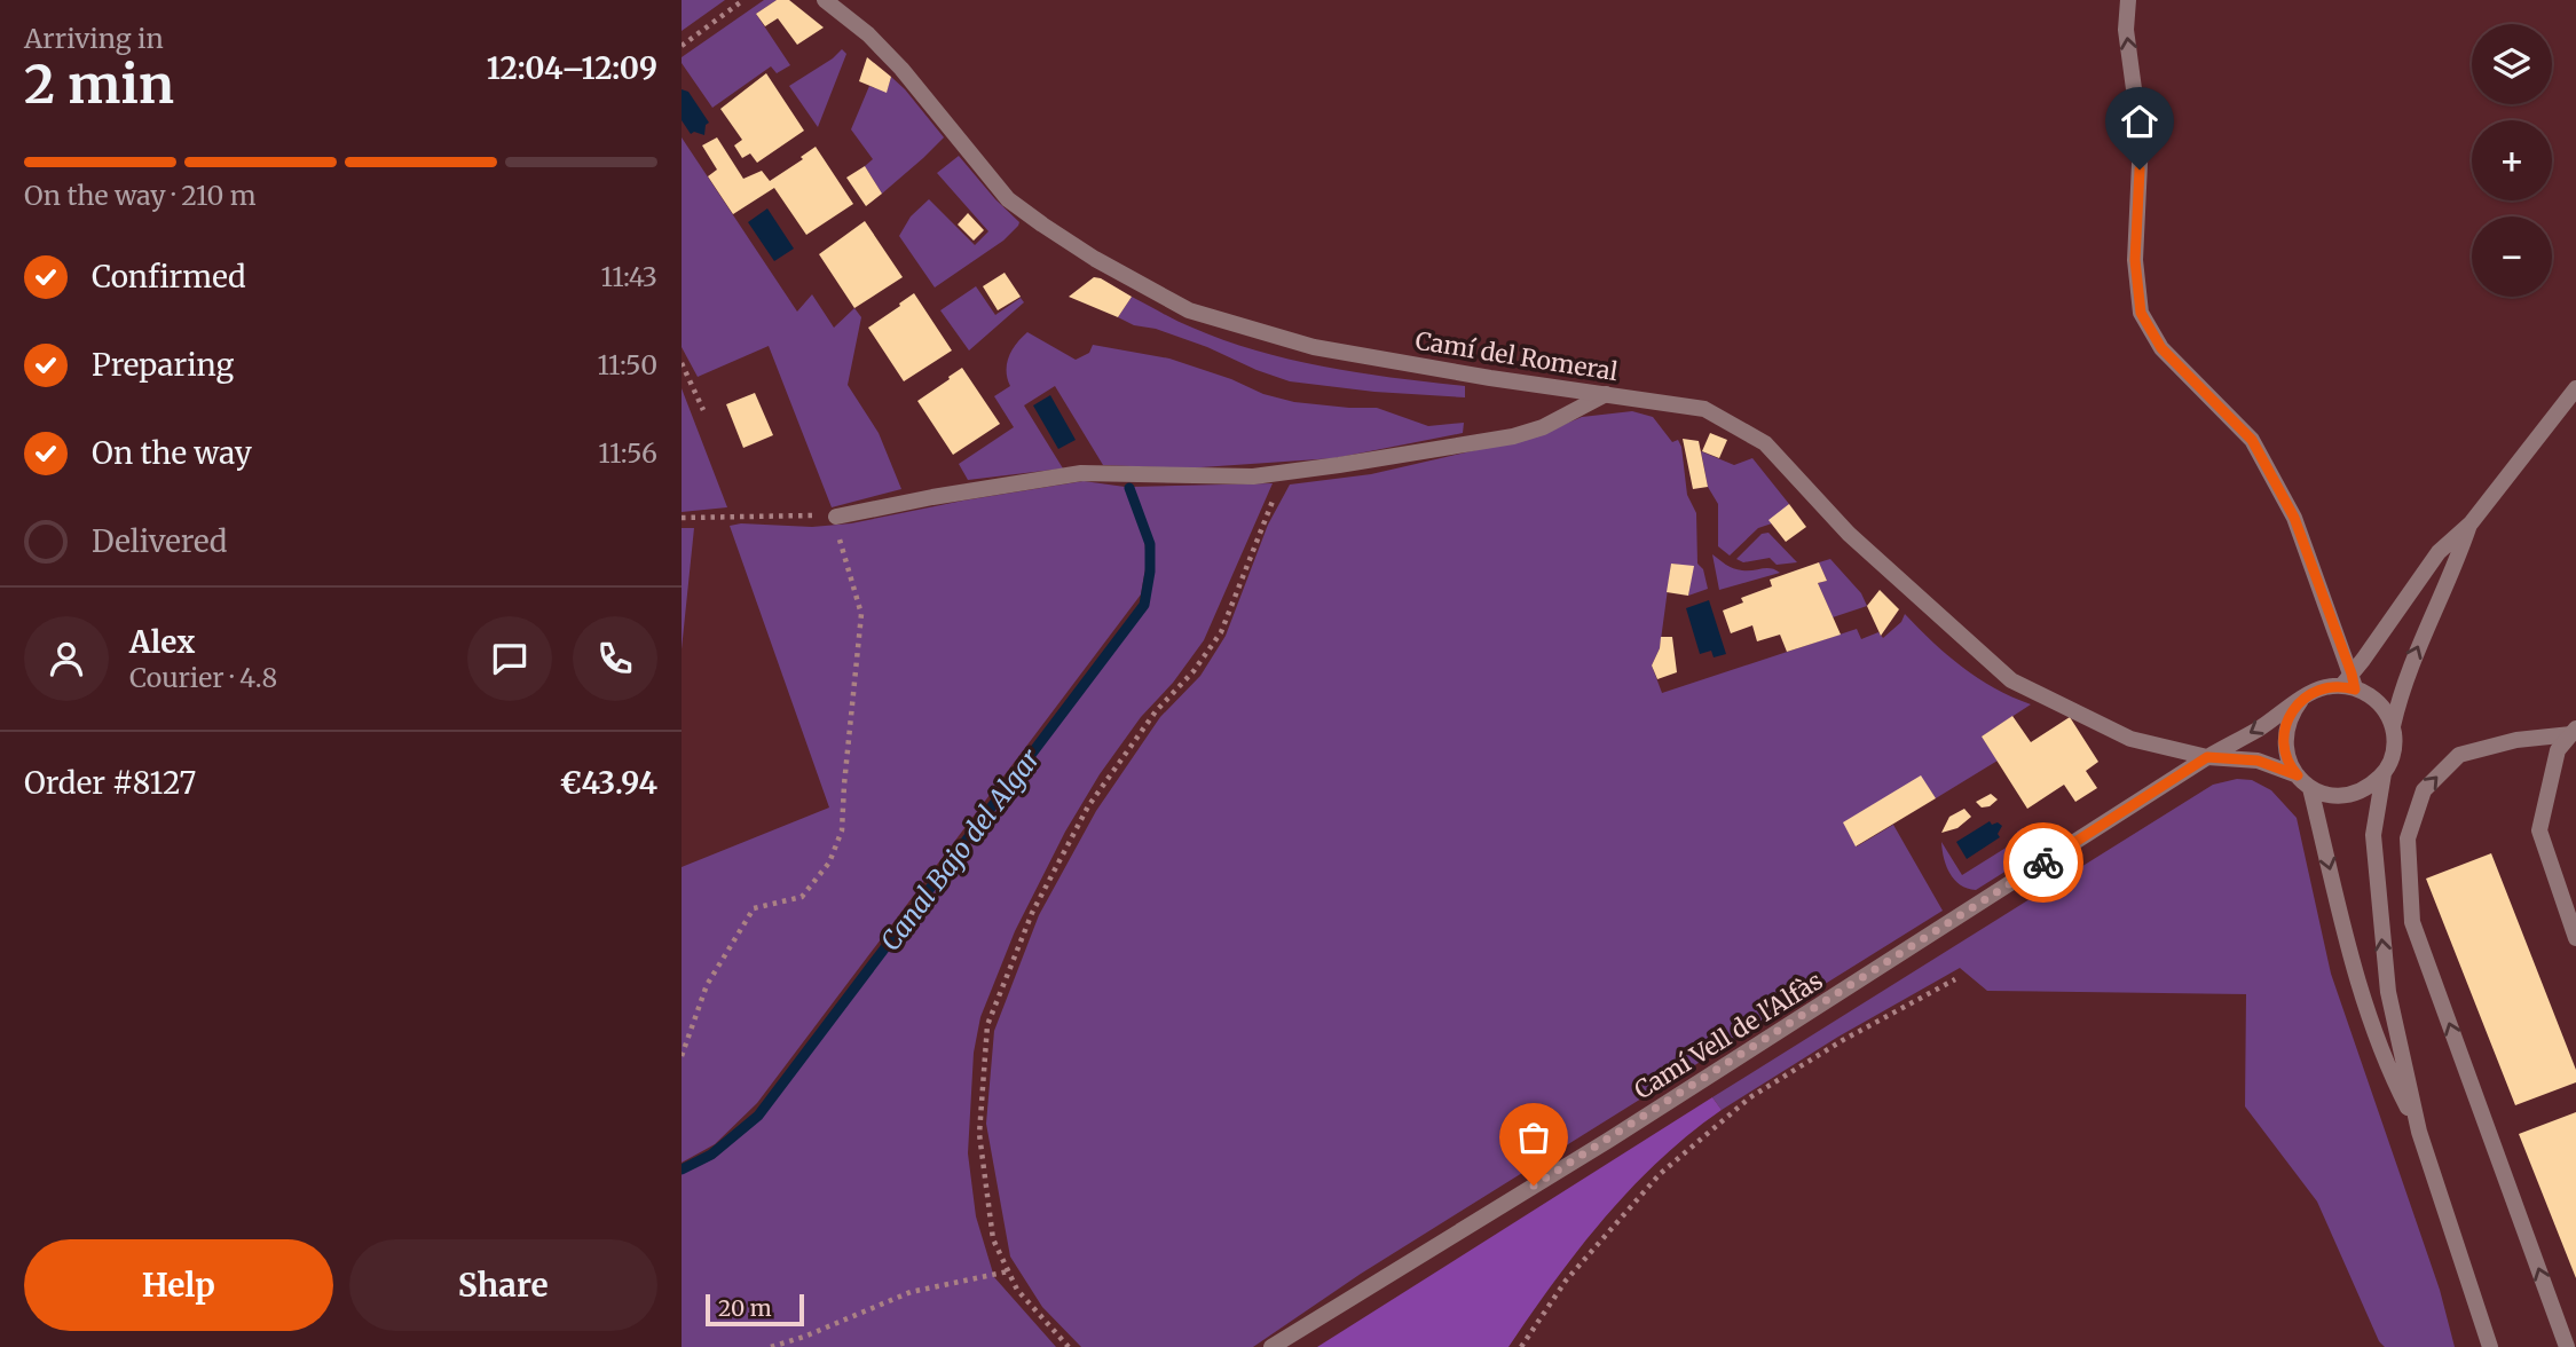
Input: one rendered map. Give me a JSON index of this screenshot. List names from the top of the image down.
{
  "streets": {
    "street": ["Camí del Romeral", "Camí Vell de l'Alfàs"]
  },
  "crossings": [
    ["Camí del Romeral", "Camí Vell de l'Alfàs"]
  ],
  "water": ["Canal Bajo del Algar"],
  "scale_bar": "20 m",
  "page": {
    "heading": ["2 min", "Arriving in", "12:04–12:09"],
    "panel": [
      "Alex",
      "Courier · 4.8",
      "Order #8127",
      "€43.94"
    ],
    "map_buttons": ["+", "−"],
    "bar": "On the way · 210 m",
    "list": [
      ["Confirmed", "11:43"],
      ["Preparing", "11:50"],
      ["On the way", "11:56"],
      "Delivered"
    ],
    "buttons": ["Help", "Share"],
    "scale": "20 m"
  }
}
